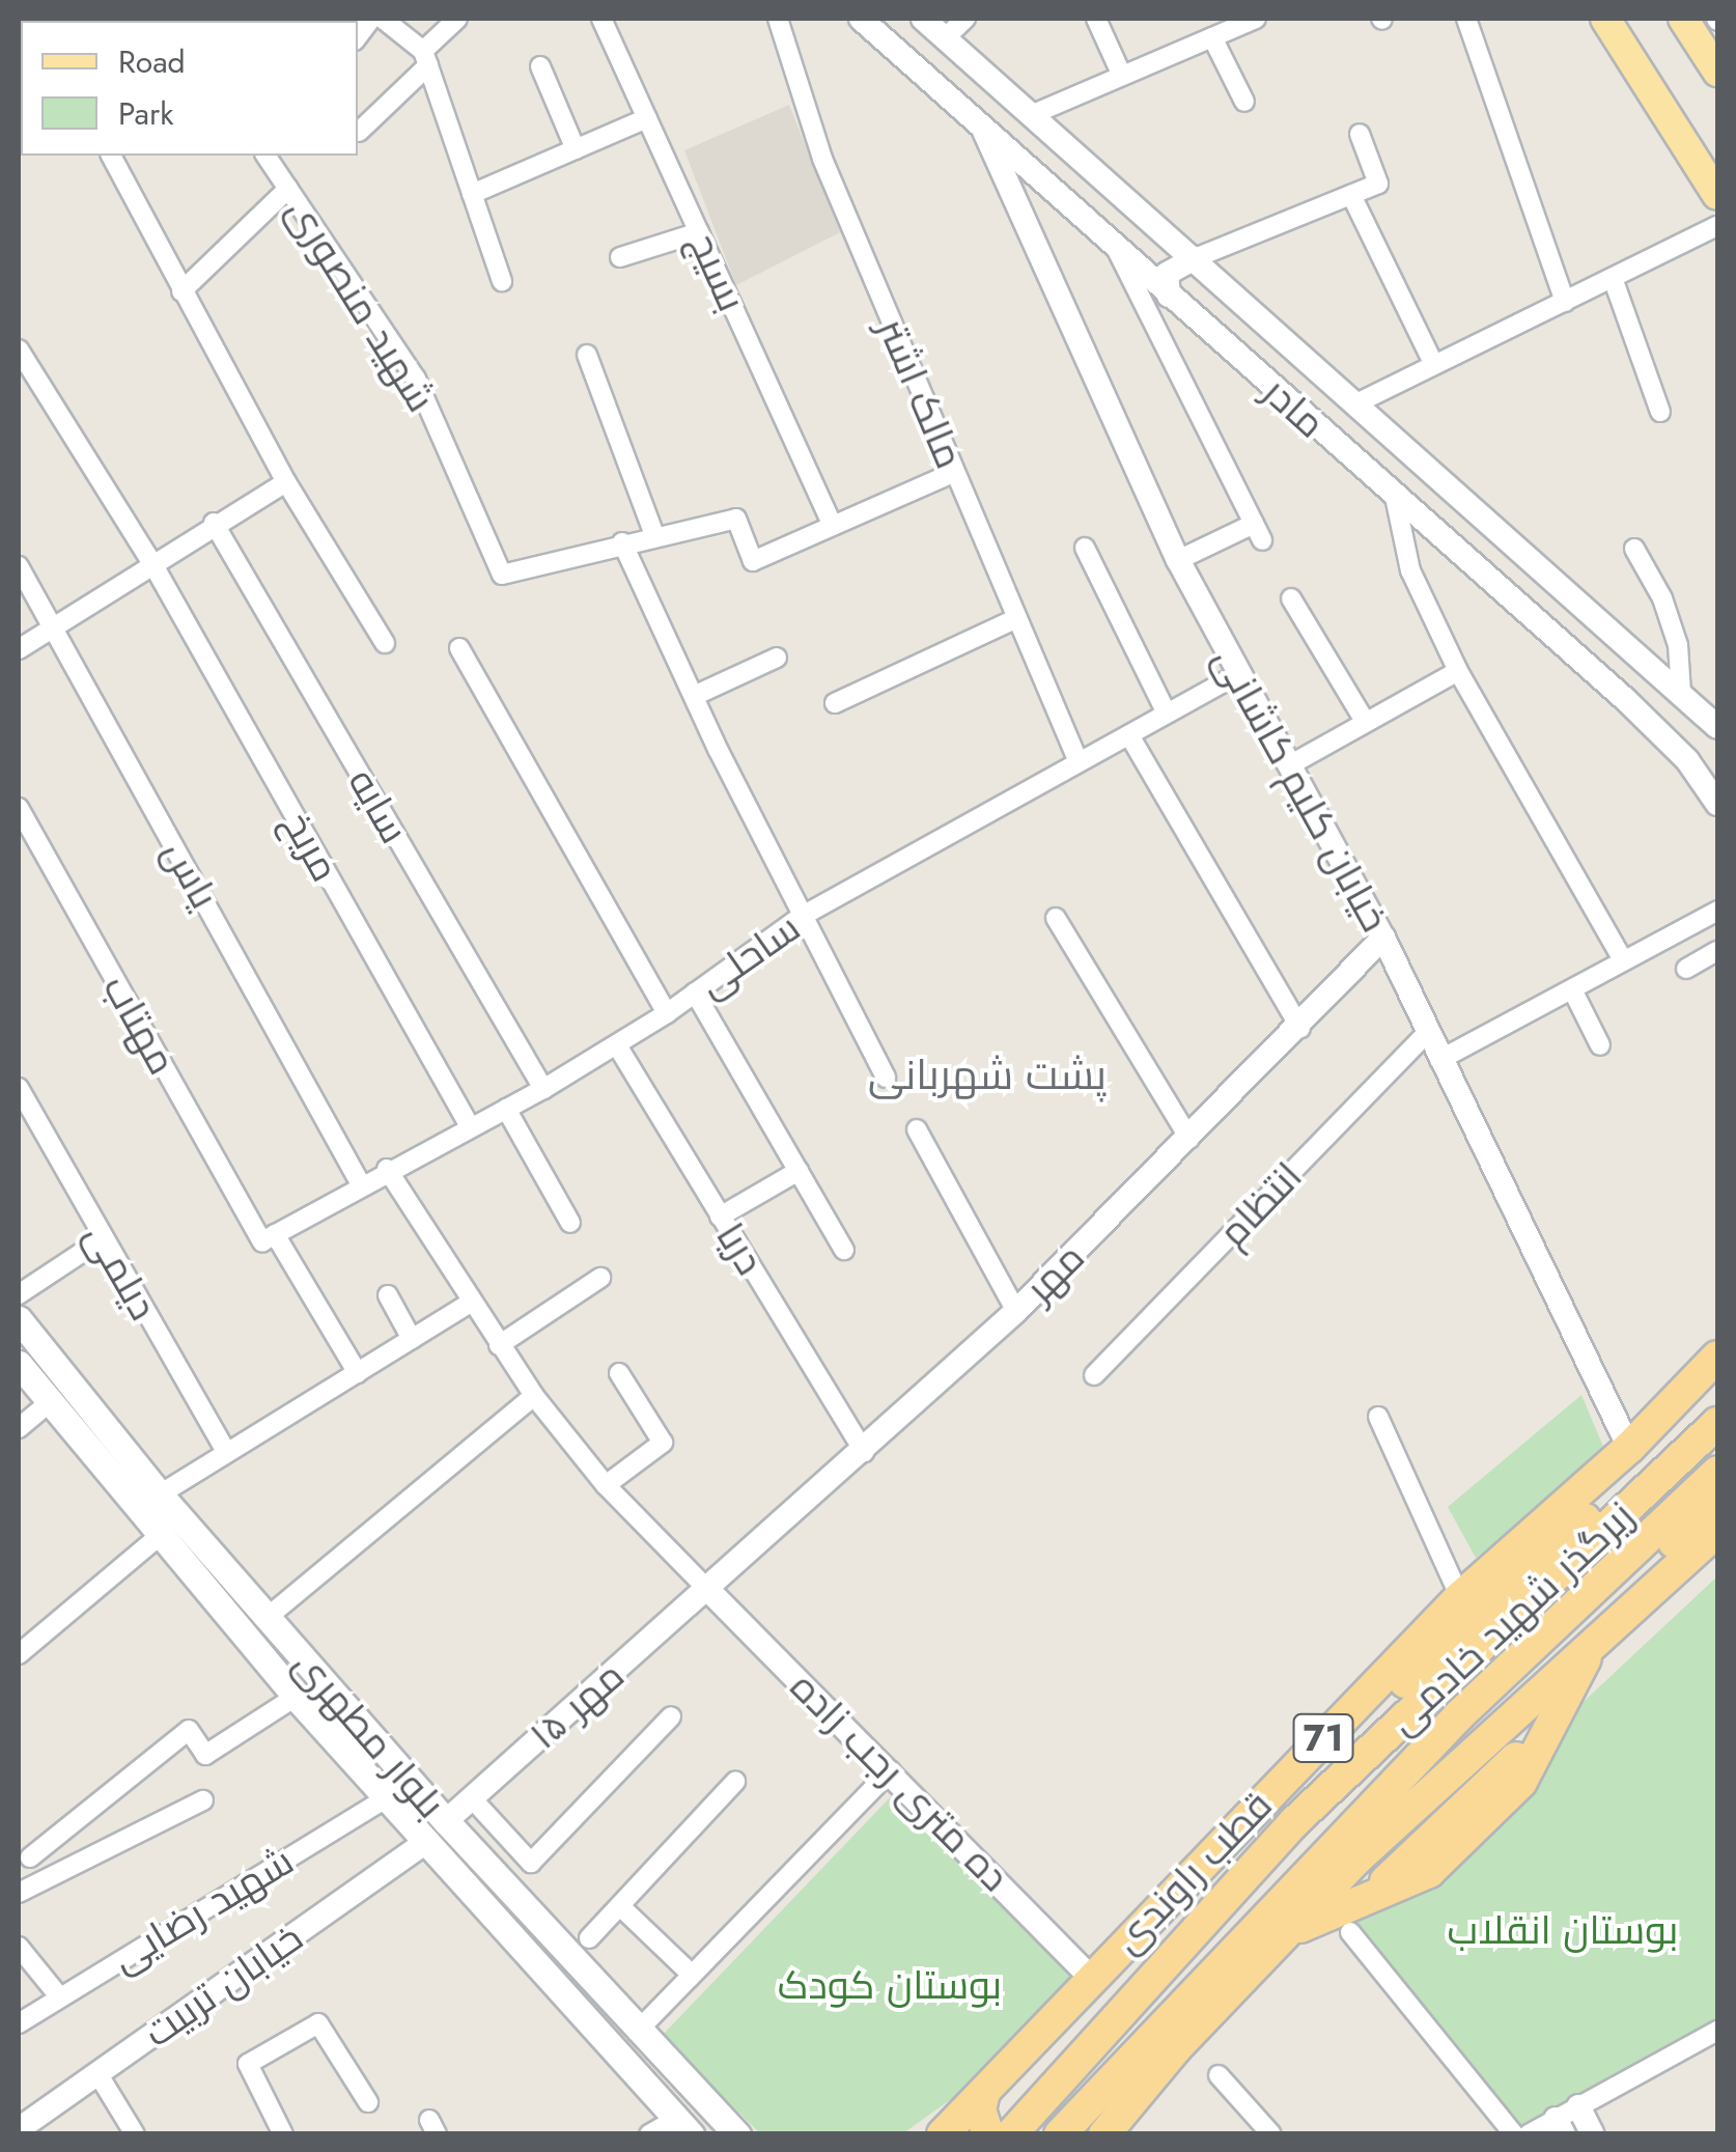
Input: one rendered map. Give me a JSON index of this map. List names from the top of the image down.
{
  "streets": {
    "highway": ["زیرگذر شهید خادمی", "71", "قطب راوندی"],
    "main road": ["بلوار مطهری"],
    "street": [
      "بسیج",
      "شهید منصوری",
      "مالک اشتر",
      "مادر",
      "خیابان کلیم کاشانی",
      "سایه",
      "مریخ",
      "یاس",
      "ساحلی",
      "مهتاب",
      "انتظام",
      "دریا",
      "دیلمی",
      "مهر",
      "مهر ۱۵",
      "ده متری رجب زاده",
      "شهید رضایی",
      "خیابان تربیت"
    ]
  },
  "crossings": [
    ["مالک اشتر", "ساحلی"],
    ["مادر", "خیابان کلیم کاشانی"],
    ["خیابان کلیم کاشانی", "ساحلی"],
    ["خیابان کلیم کاشانی", "انتظام"],
    ["خیابان کلیم کاشانی", "مهر"],
    ["خیابان کلیم کاشانی", "قطب راوندی"],
    ["سایه", "ساحلی"],
    ["مریخ", "ساحلی"],
    ["یاس", "ساحلی"],
    ["ساحلی", "مهتاب"],
    ["ساحلی", "دریا"],
    ["دریا", "مهر"],
    ["مهر", "مهر ۱۵"],
    ["مهر", "ده متری رجب زاده"],
    ["مهر ۱۵", "بلوار مطهری"],
    ["مهر ۱۵", "ده متری رجب زاده"],
    ["بلوار مطهری", "شهید رضایی"],
    ["بلوار مطهری", "خیابان تربیت"],
    ["ده متری رجب زاده", "قطب راوندی"]
  ],
  "districts": ["پشت شهربانی"],
  "parks": ["بوستان انقلاب", "بوستان کودک"],
  "legend": ["Road", "Park"]
}
